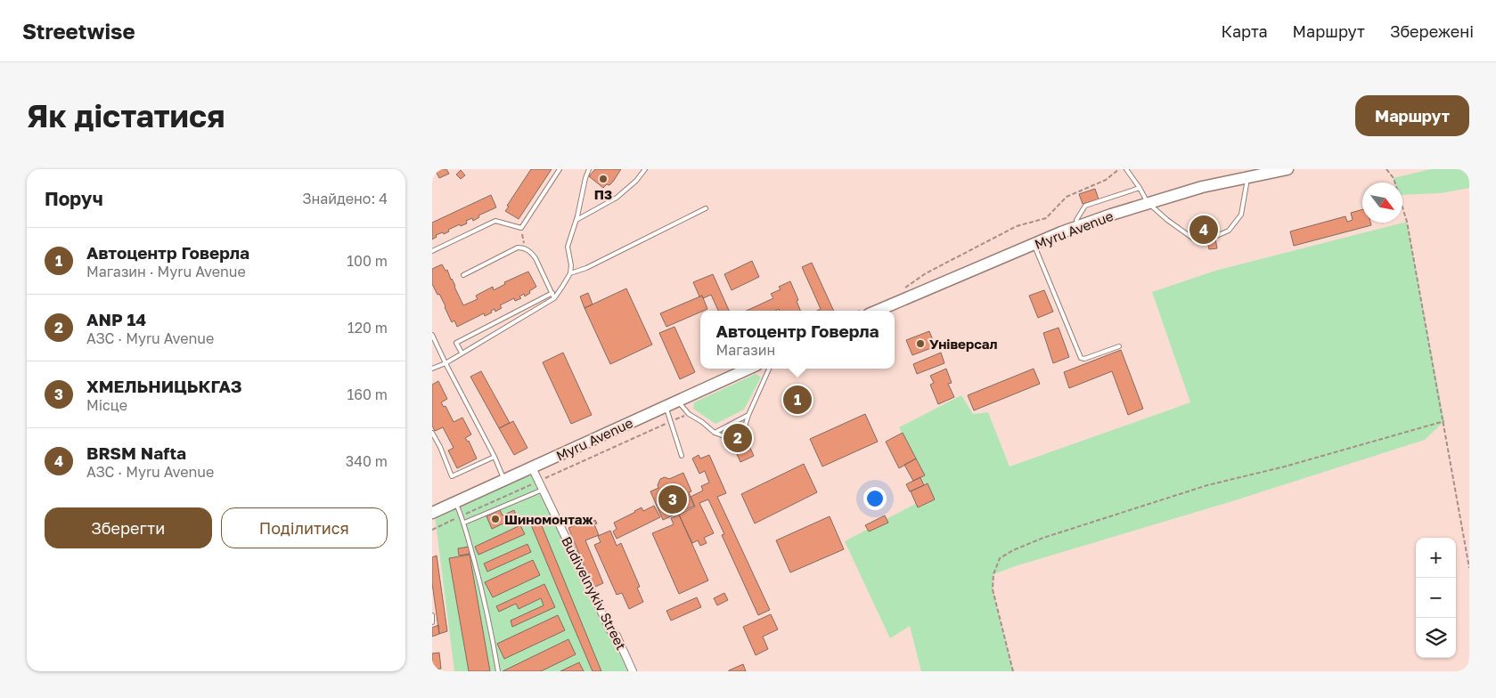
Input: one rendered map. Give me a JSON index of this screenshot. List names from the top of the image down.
{
  "streets": {
    "main road": ["Myru Avenue"],
    "street": ["Budivelnykiv Street"]
  },
  "crossings": [
    ["Myru Avenue", "Budivelnykiv Street"]
  ],
  "places": ["П3", "Універсал", "Шиномонтаж"],
  "north": "bottom right",
  "page": {
    "header": "Streetwise",
    "nav": ["Карта", "Маршрут", "Збережені"],
    "buttons": [
      "Маршрут",
      ["Зберегти", "Поділитися"]
    ],
    "title": "Як дістатися",
    "heading": ["Поруч", "Знайдено: 4"],
    "pins": [
      "4",
      "1",
      "2",
      "3"
    ],
    "list": [
      {
        "mark": "1",
        "name": "Автоцентр Говерла",
        "note": "Магазин · Myru Avenue",
        "value": "100 m"
      },
      {
        "mark": "2",
        "name": "ANP 14",
        "note": "АЗС · Myru Avenue",
        "value": "120 m"
      },
      {
        "mark": "3",
        "name": "ХМЕЛЬНИЦЬКГАЗ",
        "note": "Місце",
        "value": "160 m"
      },
      {
        "mark": "4",
        "name": "BRSM Nafta",
        "note": "АЗС · Myru Avenue",
        "value": "340 m"
      }
    ],
    "popup": ["Автоцентр Говерла", "Магазин"],
    "map_buttons": ["+", "−"]
  }
}
